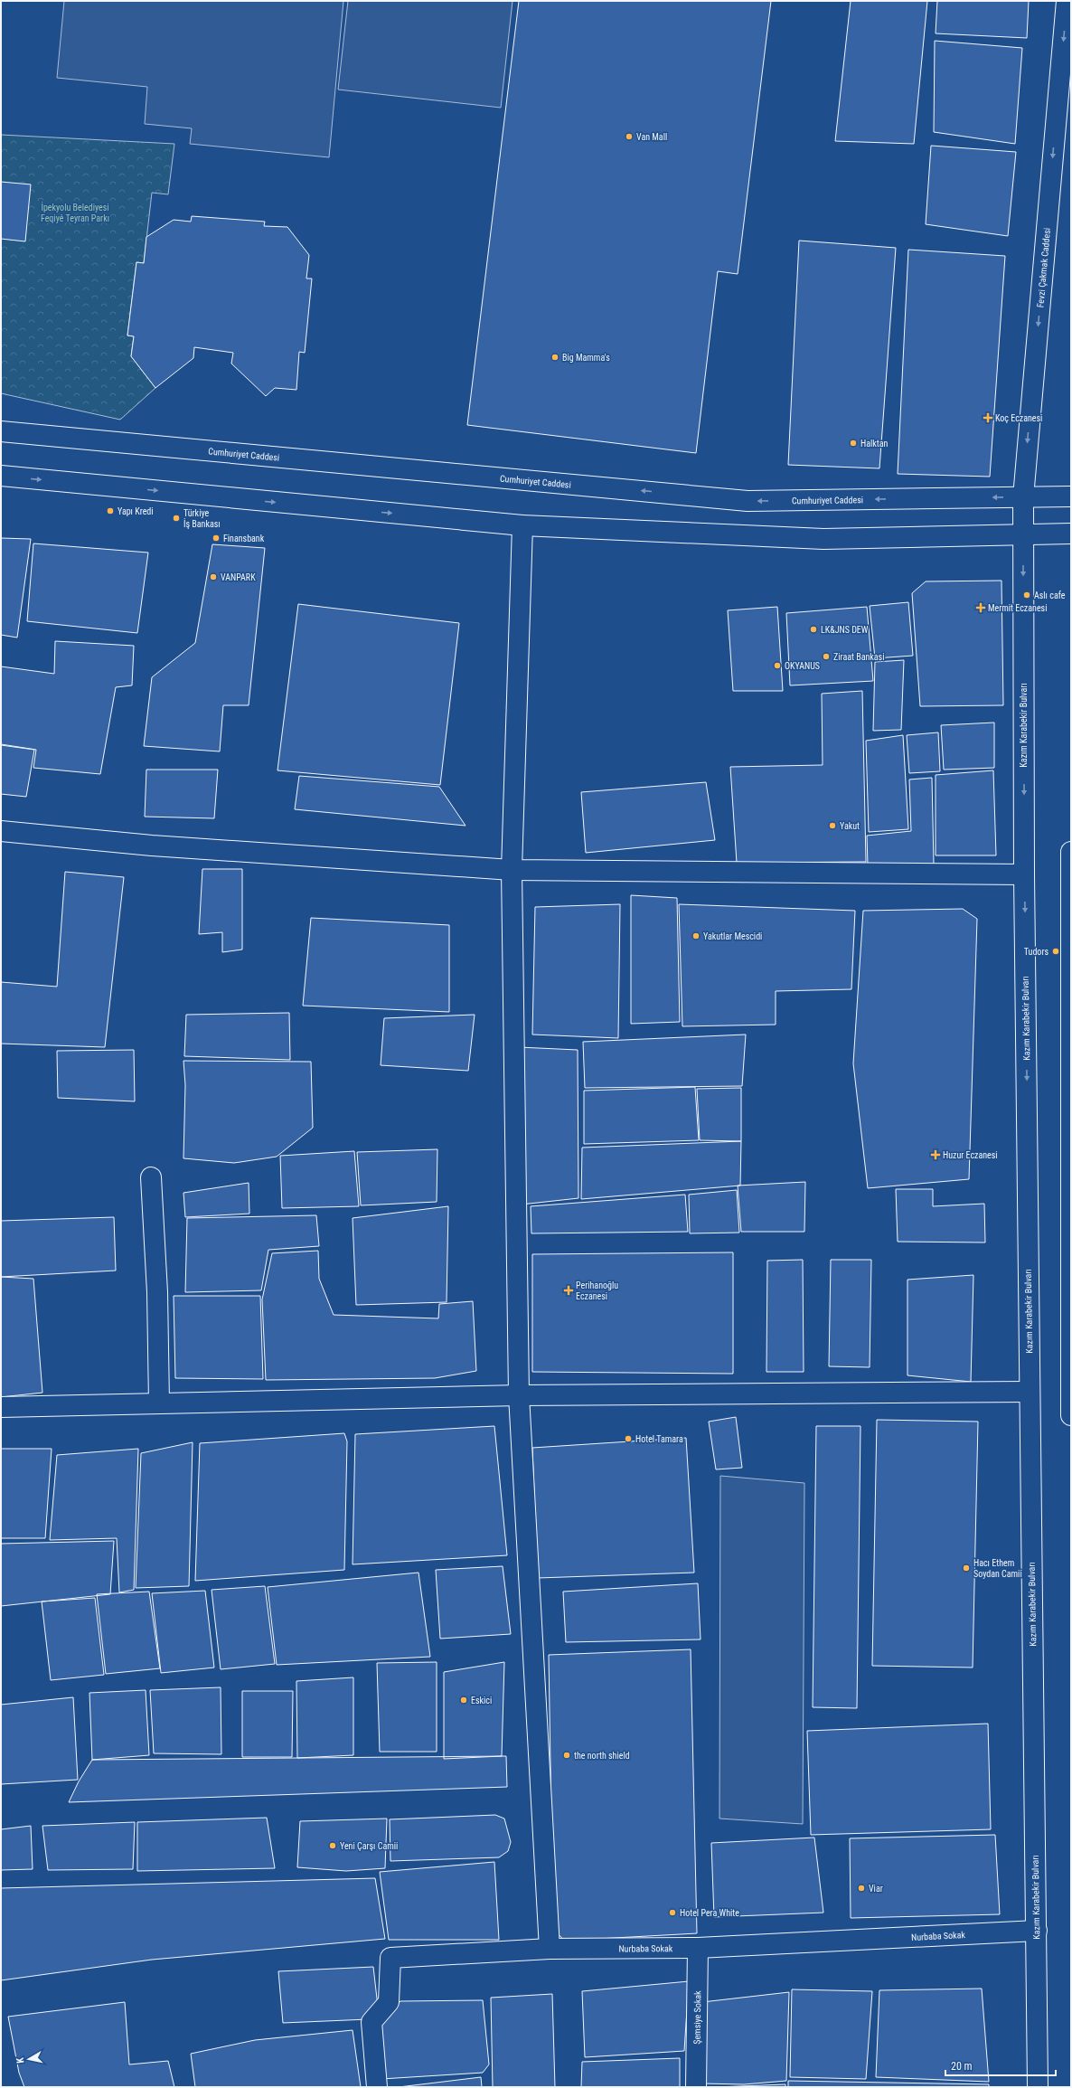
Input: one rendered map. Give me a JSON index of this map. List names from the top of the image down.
{
  "streets": {
    "main road": [
      "Fevzi Çakmak Caddesi",
      "Cumhuriyet Caddesi",
      "Kazım Karabekir Bulvarı",
      "Nurbaba Sokak",
      "Şemsiye Sokak"
    ]
  },
  "crossings": [
    ["Fevzi Çakmak Caddesi", "Cumhuriyet Caddesi"],
    ["Fevzi Çakmak Caddesi", "Kazım Karabekir Bulvarı"],
    ["Kazım Karabekir Bulvarı", "Nurbaba Sokak"],
    ["Nurbaba Sokak", "Şemsiye Sokak"]
  ],
  "one_way": ["Fevzi Çakmak Caddesi"],
  "parks": ["İpekyolu Belediyesi Feqiyê Teyran Parkı"],
  "places": {
    "other": [
      "Van Mall",
      "Big Mamma's",
      "Halktan",
      "Yapı Kredi",
      "Türkiye İş Bankası",
      "Finansbank",
      "VANPARK",
      "Aslı cafe",
      "LK&JNS DEW",
      "Ziraat Bankasi",
      "OKYANUS",
      "Yakut",
      "Yakutlar Mescidi",
      "Tudors",
      "Hotel Tamara",
      "Hacı Ethem Soydan Camii",
      "Eskici",
      "the north shield",
      "Yeni Çarşı Camii",
      "Viar",
      "Hotel Pera White"
    ],
    "health": [
      "Koç Eczanesi",
      "Mermit Eczanesi",
      "Huzur Eczanesi",
      "Perihanoğlu Eczanesi"
    ]
  },
  "scale_bar": "20 m",
  "north": "left"
}
